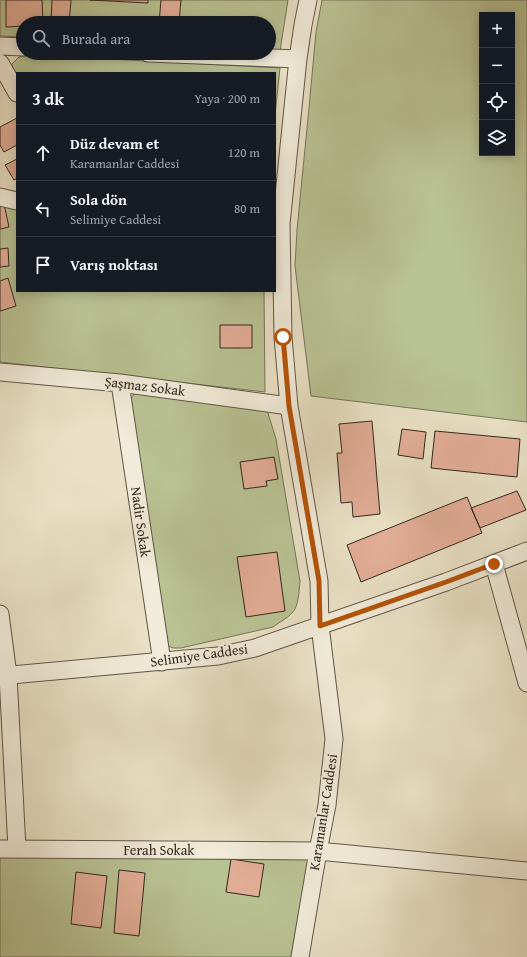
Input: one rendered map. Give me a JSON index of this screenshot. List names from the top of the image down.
{
  "streets": {
    "street": [
      "Şaşmaz Sokak",
      "Nadir Sokak",
      "Selimiye Caddesi",
      "Karamanlar Caddesi",
      "Ferah Sokak"
    ]
  },
  "crossings": [
    ["Şaşmaz Sokak", "Nadir Sokak"],
    ["Şaşmaz Sokak", "Karamanlar Caddesi"],
    ["Nadir Sokak", "Selimiye Caddesi"],
    ["Selimiye Caddesi", "Karamanlar Caddesi"],
    ["Karamanlar Caddesi", "Ferah Sokak"]
  ],
  "page": {
    "map_buttons": ["+", "−"],
    "search": "Burada ara",
    "heading": ["3 dk", "Yaya · 200 m"],
    "list": [
      ["Düz devam et", "Karamanlar Caddesi", "120 m"],
      ["Sola dön", "Selimiye Caddesi", "80 m"],
      "Varış noktası"
    ]
  }
}
